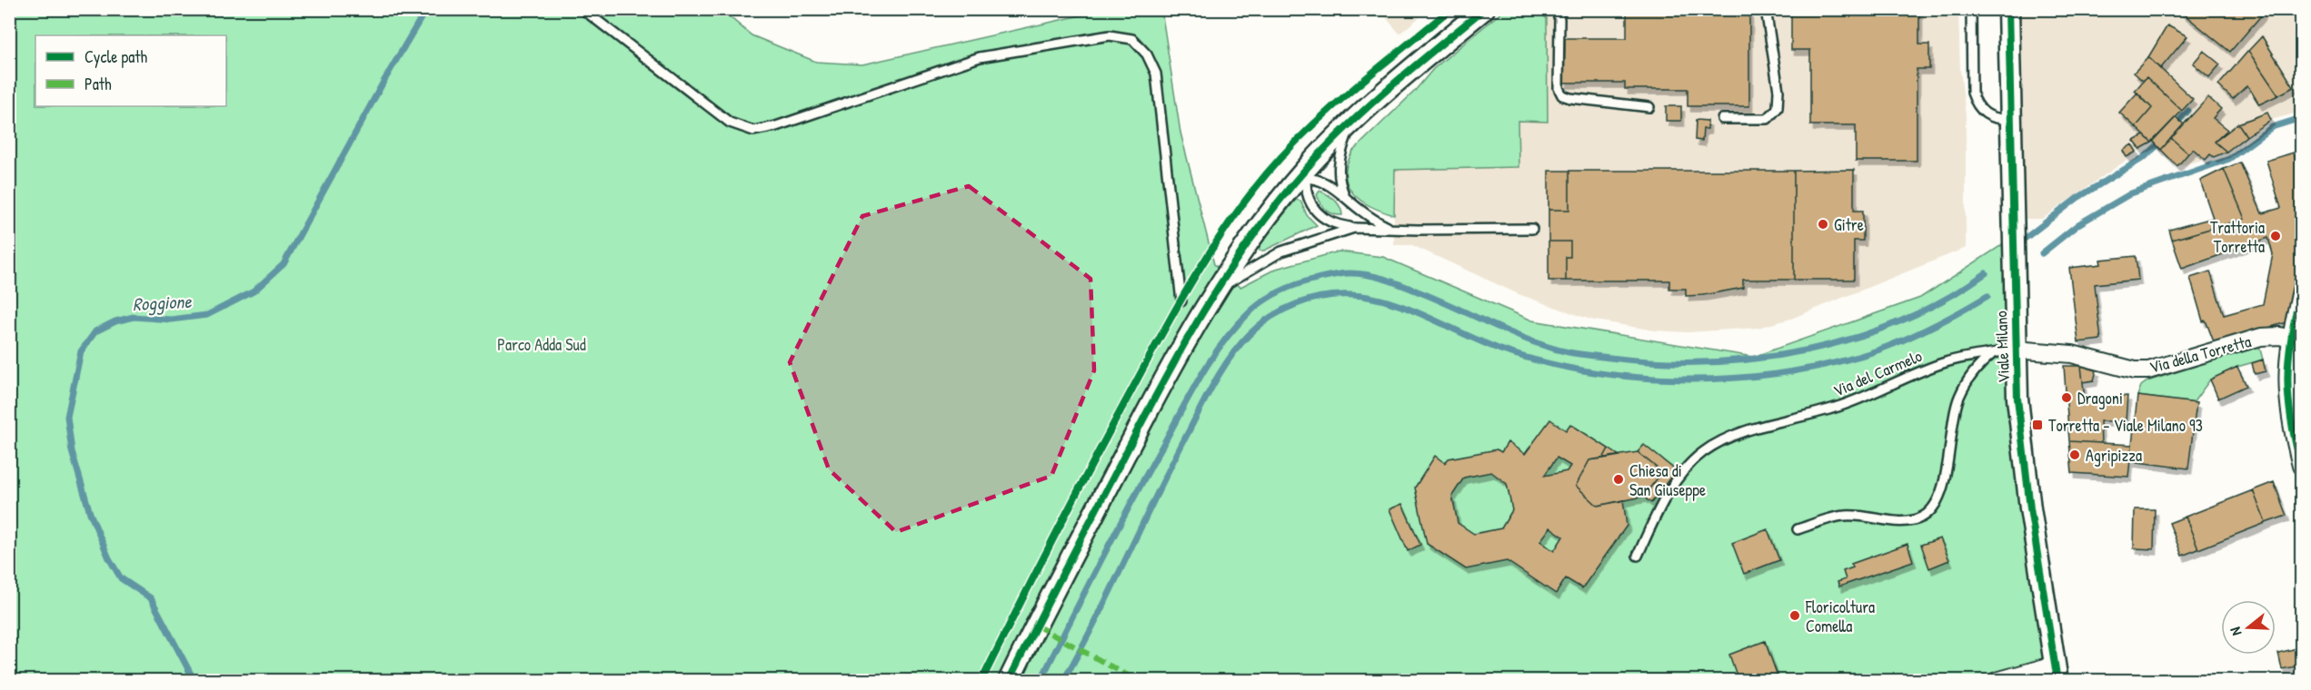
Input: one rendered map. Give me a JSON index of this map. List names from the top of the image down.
{
  "streets": {
    "street": ["Viale Milano", "Via della Torretta"],
    "lane": ["Via del Carmelo"]
  },
  "crossings": [
    ["Viale Milano", "Via della Torretta"],
    ["Viale Milano", "Via del Carmelo"],
    ["Via della Torretta", "Via del Carmelo"]
  ],
  "water": ["Roggione"],
  "parks": ["Parco Adda Sud"],
  "places": {
    "other": [
      "Gitre",
      "Trattoria Torretta",
      "Dragoni",
      "Agripizza",
      "Chiesa di San Giuseppe",
      "Floricoltura Comella"
    ],
    "transit": ["Torretta - Viale Milano 93"]
  },
  "legend": ["Cycle path", "Path"],
  "north": "left"
}
